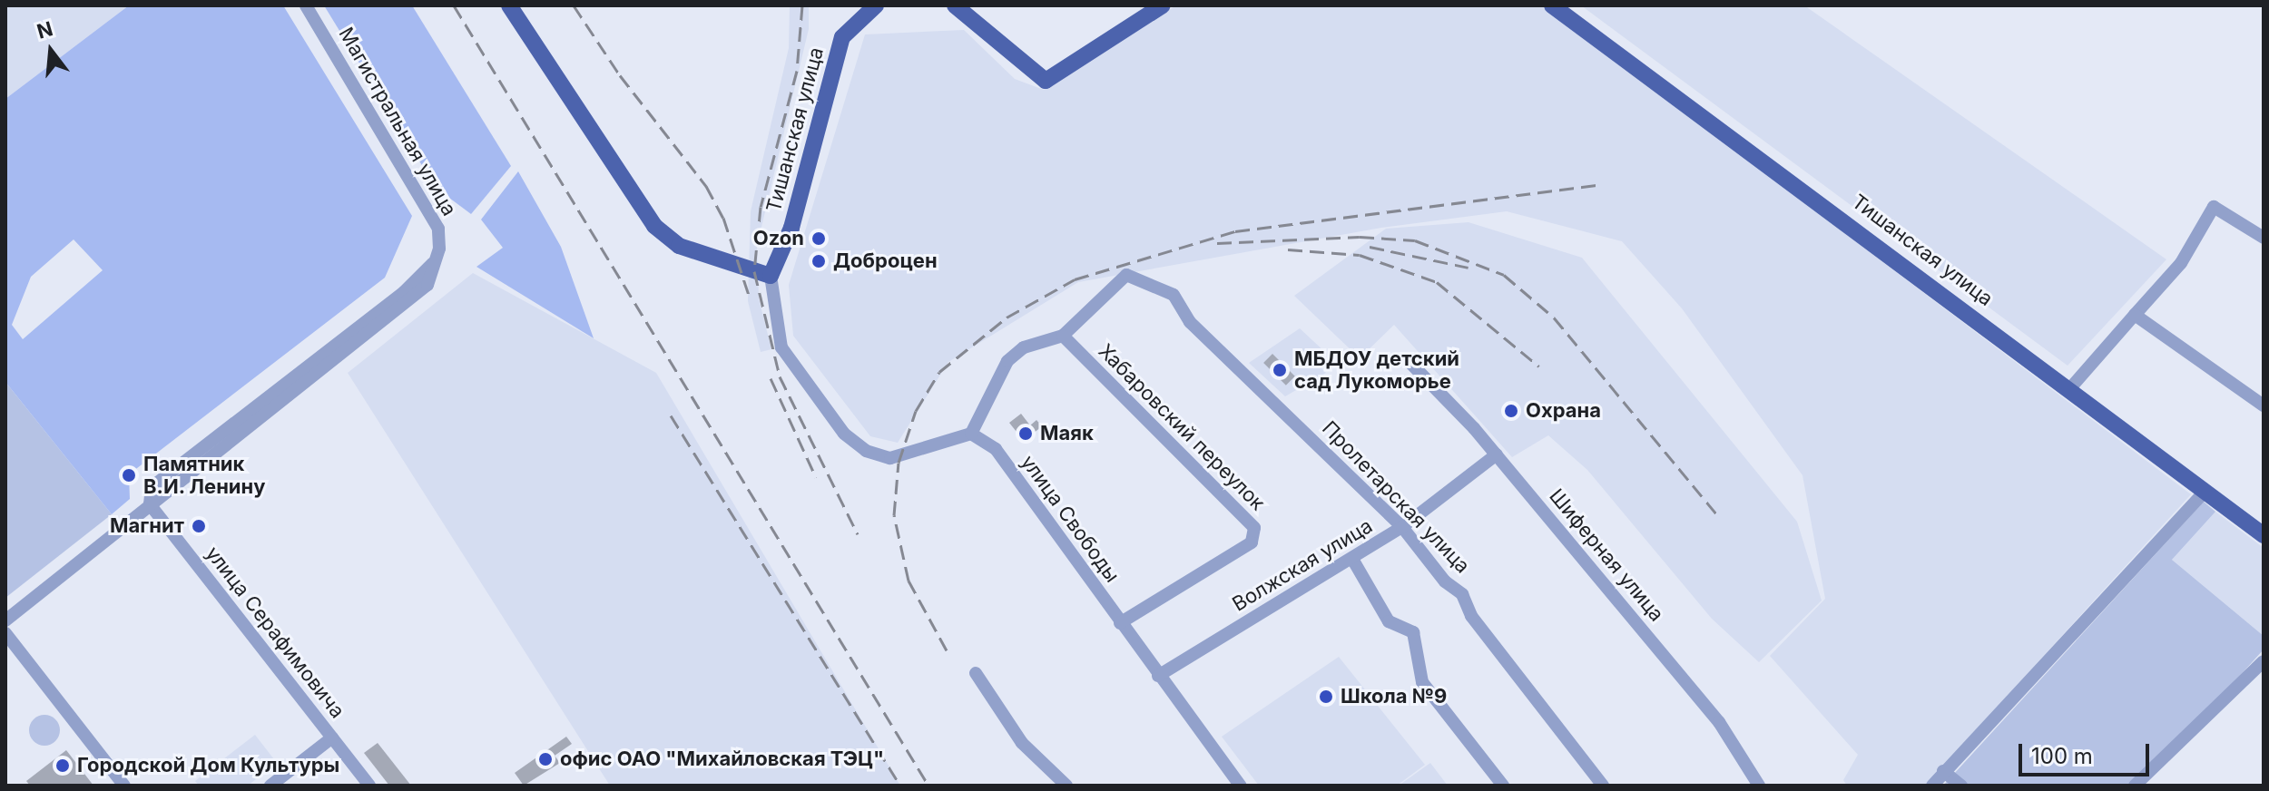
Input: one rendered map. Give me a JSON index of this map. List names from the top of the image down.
{
  "streets": {
    "main road": ["Тишанская улица"],
    "street": [
      "Магистральная улица",
      "Хабаровский переулок",
      "Пролетарская улица",
      "улица Свободы",
      "Шиферная улица",
      "Волжская улица",
      "улица Серафимовича"
    ]
  },
  "crossings": [
    ["Магистральная улица", "улица Серафимовича"],
    ["Хабаровский переулок", "Пролетарская улица"],
    ["Хабаровский переулок", "улица Свободы"],
    ["Пролетарская улица", "Волжская улица"],
    ["улица Свободы", "Волжская улица"],
    ["Шиферная улица", "Волжская улица"]
  ],
  "places": [
    "Ozon",
    "Доброцен",
    "МБДОУ детский сад Лукоморье",
    "Охрана",
    "Mаяк",
    "Памятник В.И. Ленину",
    "Магнит",
    "Школа №9",
    "офис ОАО \"Михайловская ТЭЦ\"",
    "Городской Дом Культуры"
  ],
  "scale_bar": "100 m",
  "north": "top"
}
